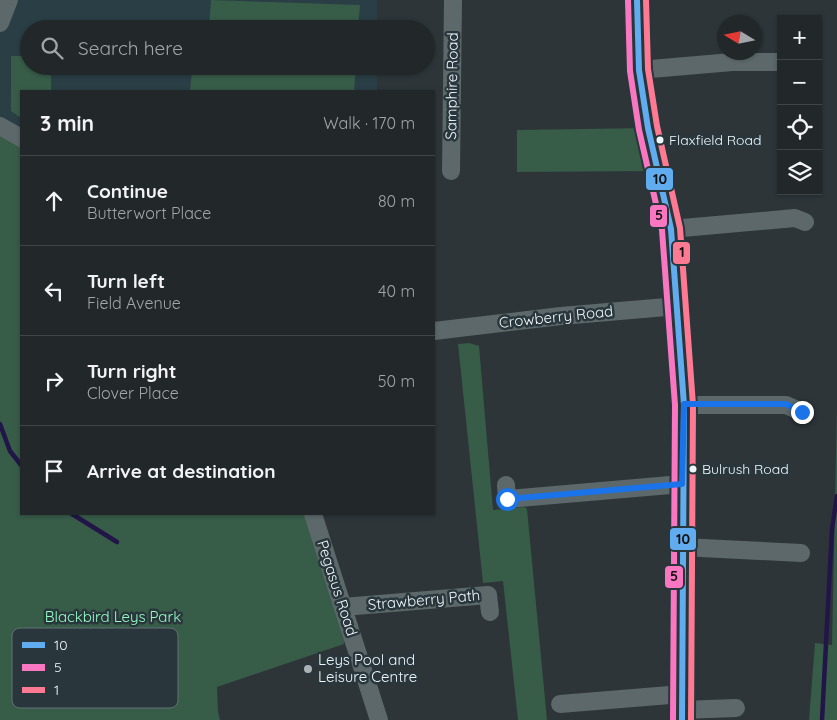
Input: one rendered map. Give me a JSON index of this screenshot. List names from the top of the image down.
{
  "streets": {
    "street": [
      "Samphire Road",
      "Crowberry Road",
      "Pegasus Road",
      "Strawberry Path"
    ]
  },
  "crossings": [
    ["Pegasus Road", "Strawberry Path"]
  ],
  "parks": ["Blackbird Leys Park"],
  "places": ["Flaxfield Road", "Bulrush Road", "Leys Pool and Leisure Centre"],
  "lines": ["transit line 10", "transit line 5", "transit line 1"],
  "legend": ["10", "5", "1"],
  "north": "left",
  "page": {
    "map_buttons": ["+", "−"],
    "search": "Search here",
    "heading": ["3 min", "Walk · 170 m"],
    "list": [
      ["Continue", "Butterwort Place", "80 m"],
      ["Turn left", "Field Avenue", "40 m"],
      ["Turn right", "Clover Place", "50 m"],
      "Arrive at destination"
    ]
  }
}
